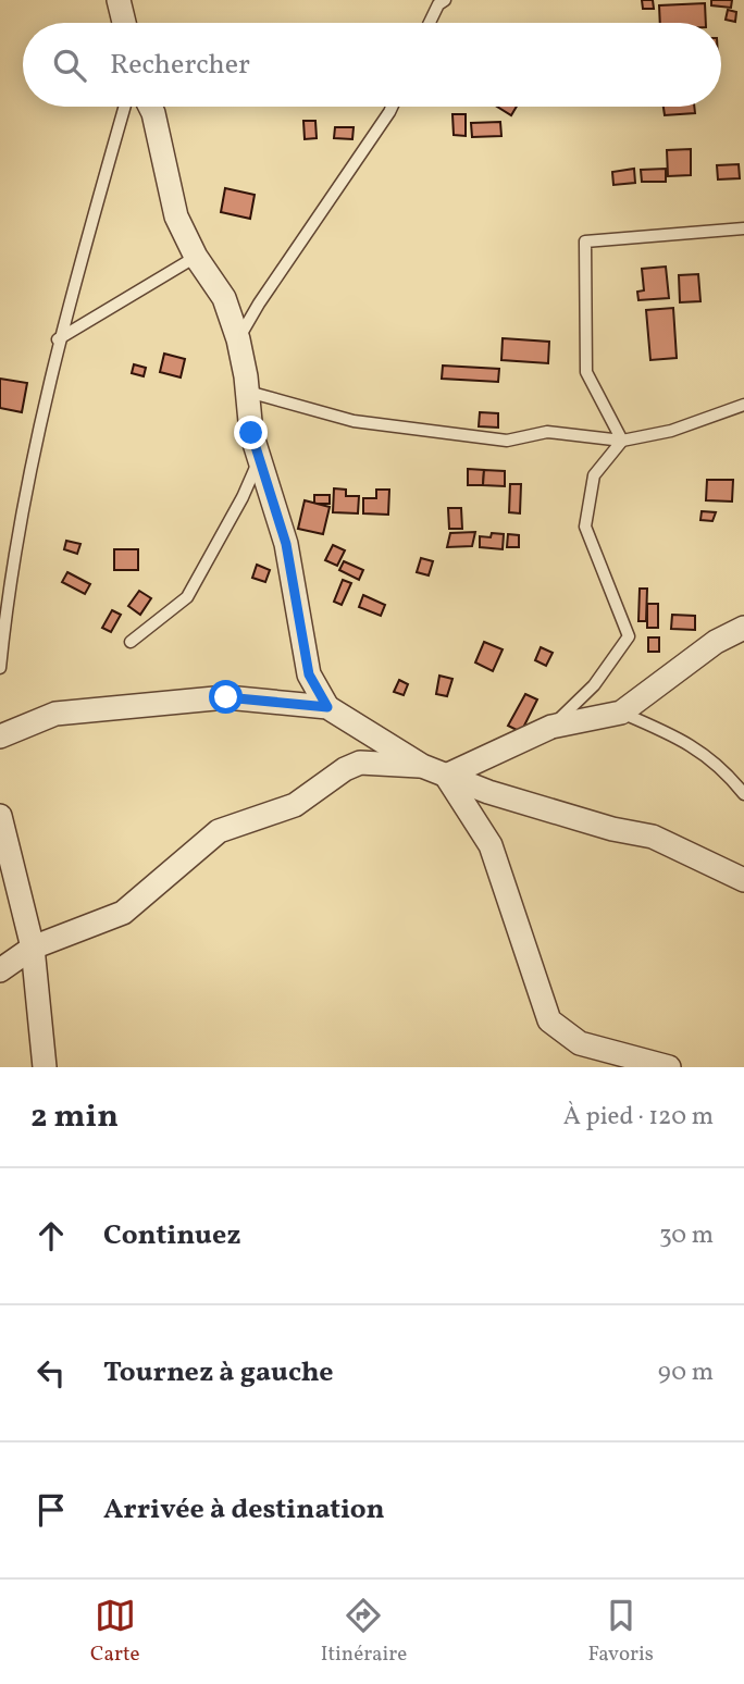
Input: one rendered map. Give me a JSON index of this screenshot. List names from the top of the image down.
{
  "page": {
    "search": "Rechercher",
    "heading": ["2 min", "À pied · 120 m"],
    "list": [
      ["Continuez", "30 m"],
      ["Tournez à gauche", "90 m"],
      "Arrivée à destination"
    ],
    "nav": ["Carte", "Itinéraire", "Favoris"]
  }
}
